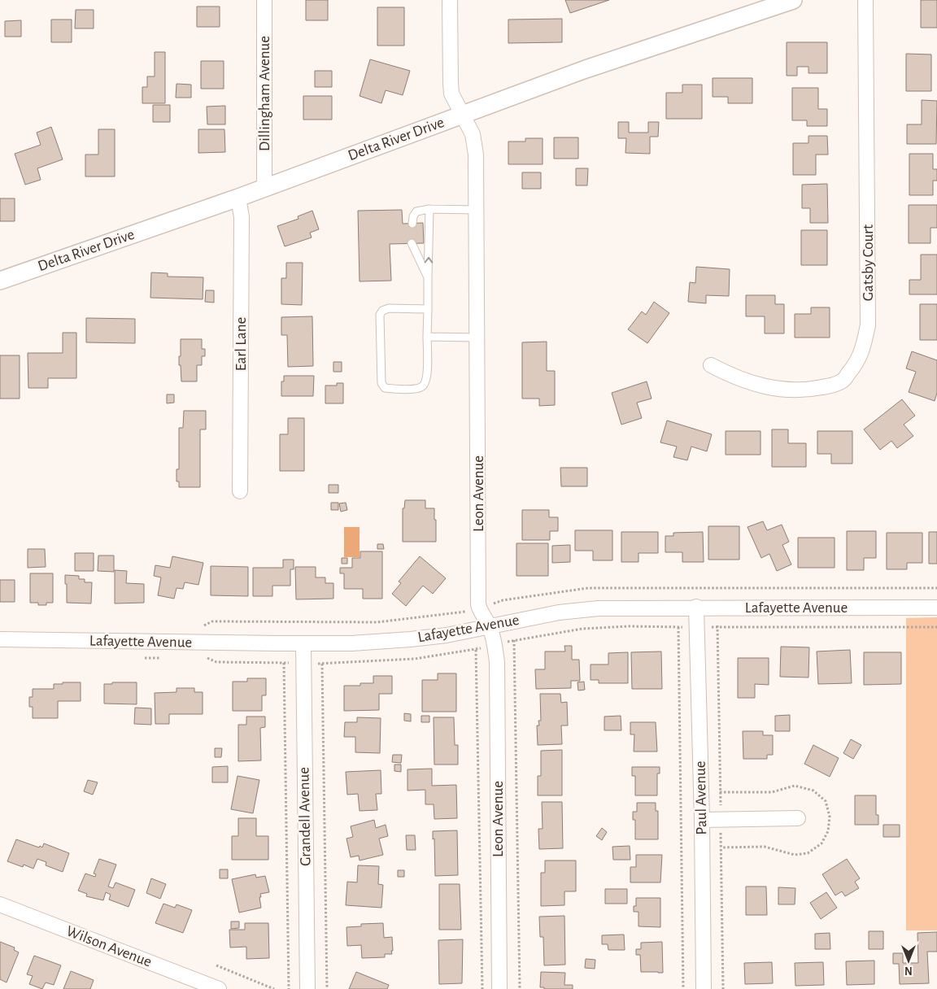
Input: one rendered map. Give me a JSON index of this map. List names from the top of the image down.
{
  "streets": {
    "street": [
      "Dillingham Avenue",
      "Delta River Drive",
      "Gatsby Court",
      "Earl Lane",
      "Leon Avenue",
      "Lafayette Avenue",
      "Paul Avenue",
      "Grandell Avenue",
      "Wilson Avenue"
    ]
  },
  "crossings": [
    ["Dillingham Avenue", "Delta River Drive"],
    ["Delta River Drive", "Earl Lane"],
    ["Delta River Drive", "Leon Avenue"],
    ["Leon Avenue", "Lafayette Avenue"],
    ["Lafayette Avenue", "Paul Avenue"],
    ["Lafayette Avenue", "Grandell Avenue"]
  ],
  "north": "bottom"
}
